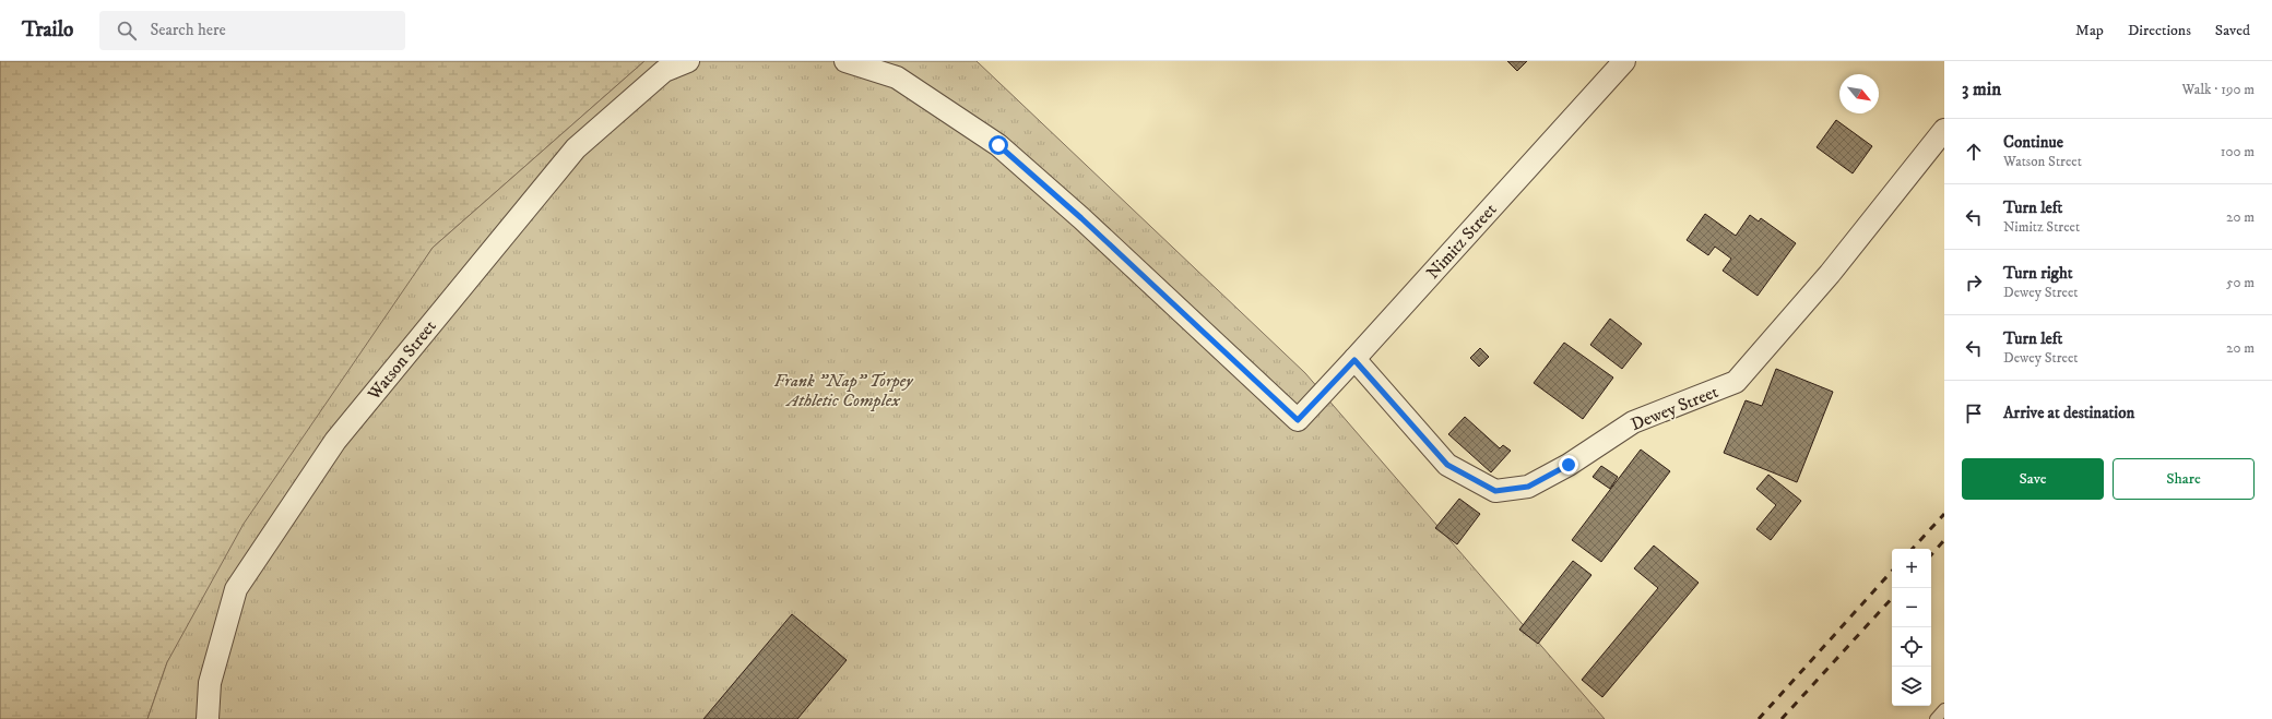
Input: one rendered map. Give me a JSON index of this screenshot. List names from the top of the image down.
{
  "streets": {
    "street": ["Nimitz Street", "Watson Street", "Dewey Street"]
  },
  "crossings": [
    ["Nimitz Street", "Dewey Street"]
  ],
  "parks": ["Frank \"Nap\" Torpey Athletic Complex"],
  "north": "bottom right",
  "page": {
    "header": "Trailo",
    "search": "Search here",
    "nav": ["Map", "Directions", "Saved"],
    "heading": ["3 min", "Walk · 190 m"],
    "list": [
      ["Continue", "Watson Street", "100 m"],
      ["Turn left", "Nimitz Street", "20 m"],
      ["Turn right", "Dewey Street", "50 m"],
      ["Turn left", "Dewey Street", "20 m"],
      "Arrive at destination"
    ],
    "buttons": ["Save", "Share"],
    "map_buttons": ["+", "−"]
  }
}
